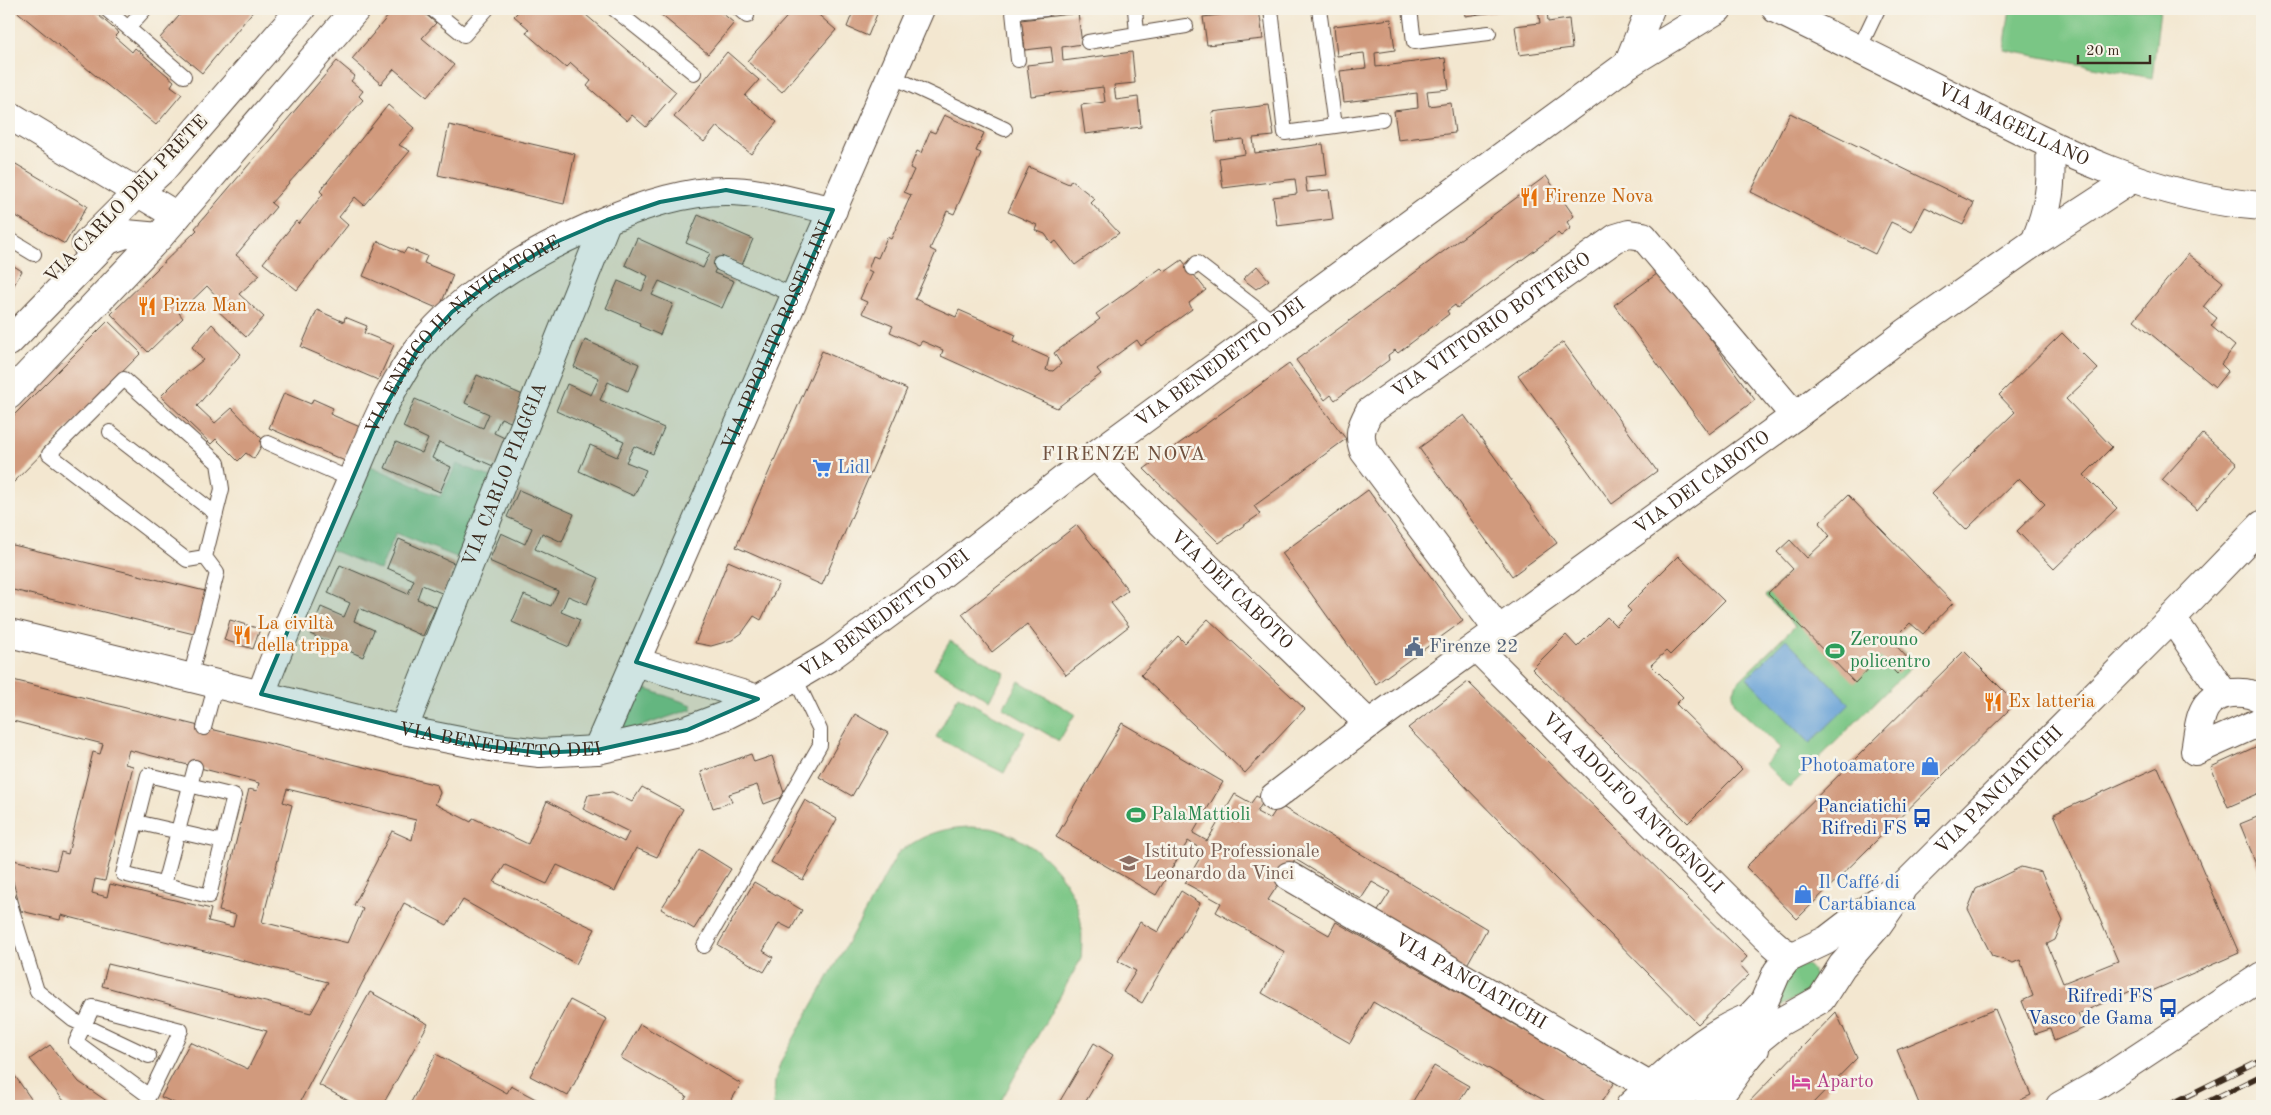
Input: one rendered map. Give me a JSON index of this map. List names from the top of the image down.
{
  "streets": {
    "street": [
      "VIA MAGELLANO",
      "VIA CARLO DEL PRETE",
      "VIA VITTORIO BOTTEGO",
      "VIA IPPOLITO ROSELLINI",
      "VIA ENRICO IL NAVIGATORE",
      "VIA BENEDETTO DEI",
      "VIA CARLO PIAGGIA",
      "VIA DEI CABOTO",
      "VIA PANCIATICHI",
      "VIA ADOLFO ANTOGNOLI"
    ]
  },
  "crossings": [
    ["VIA MAGELLANO", "VIA DEI CABOTO"],
    ["VIA VITTORIO BOTTEGO", "VIA DEI CABOTO"],
    ["VIA IPPOLITO ROSELLINI", "VIA ENRICO IL NAVIGATORE"],
    ["VIA IPPOLITO ROSELLINI", "VIA BENEDETTO DEI"],
    ["VIA ENRICO IL NAVIGATORE", "VIA BENEDETTO DEI"],
    ["VIA ENRICO IL NAVIGATORE", "VIA CARLO PIAGGIA"],
    ["VIA BENEDETTO DEI", "VIA CARLO PIAGGIA"],
    ["VIA BENEDETTO DEI", "VIA DEI CABOTO"],
    ["VIA DEI CABOTO", "VIA ADOLFO ANTOGNOLI"],
    ["VIA PANCIATICHI", "VIA ADOLFO ANTOGNOLI"]
  ],
  "districts": ["FIRENZE NOVA"],
  "places": {
    "restaurant": [
      "Firenze Nova",
      "Pizza Man",
      "La civiltà della trippa",
      "Ex latteria"
    ],
    "supermarket": ["Lidl"],
    "public building": ["Firenze 22"],
    "sports": ["Zerouno policentro", "PalaMattioli"],
    "shop": ["Photoamatore", "Il Caffé di Cartabianca"],
    "bus stop": ["Panciatichi Rifredi FS", "Rifredi FS Vasco de Gama"],
    "school or university": ["Istituto Professionale Leonardo da Vinci"],
    "hotel": ["Aparto"]
  },
  "scale_bar": "20 m"
}
